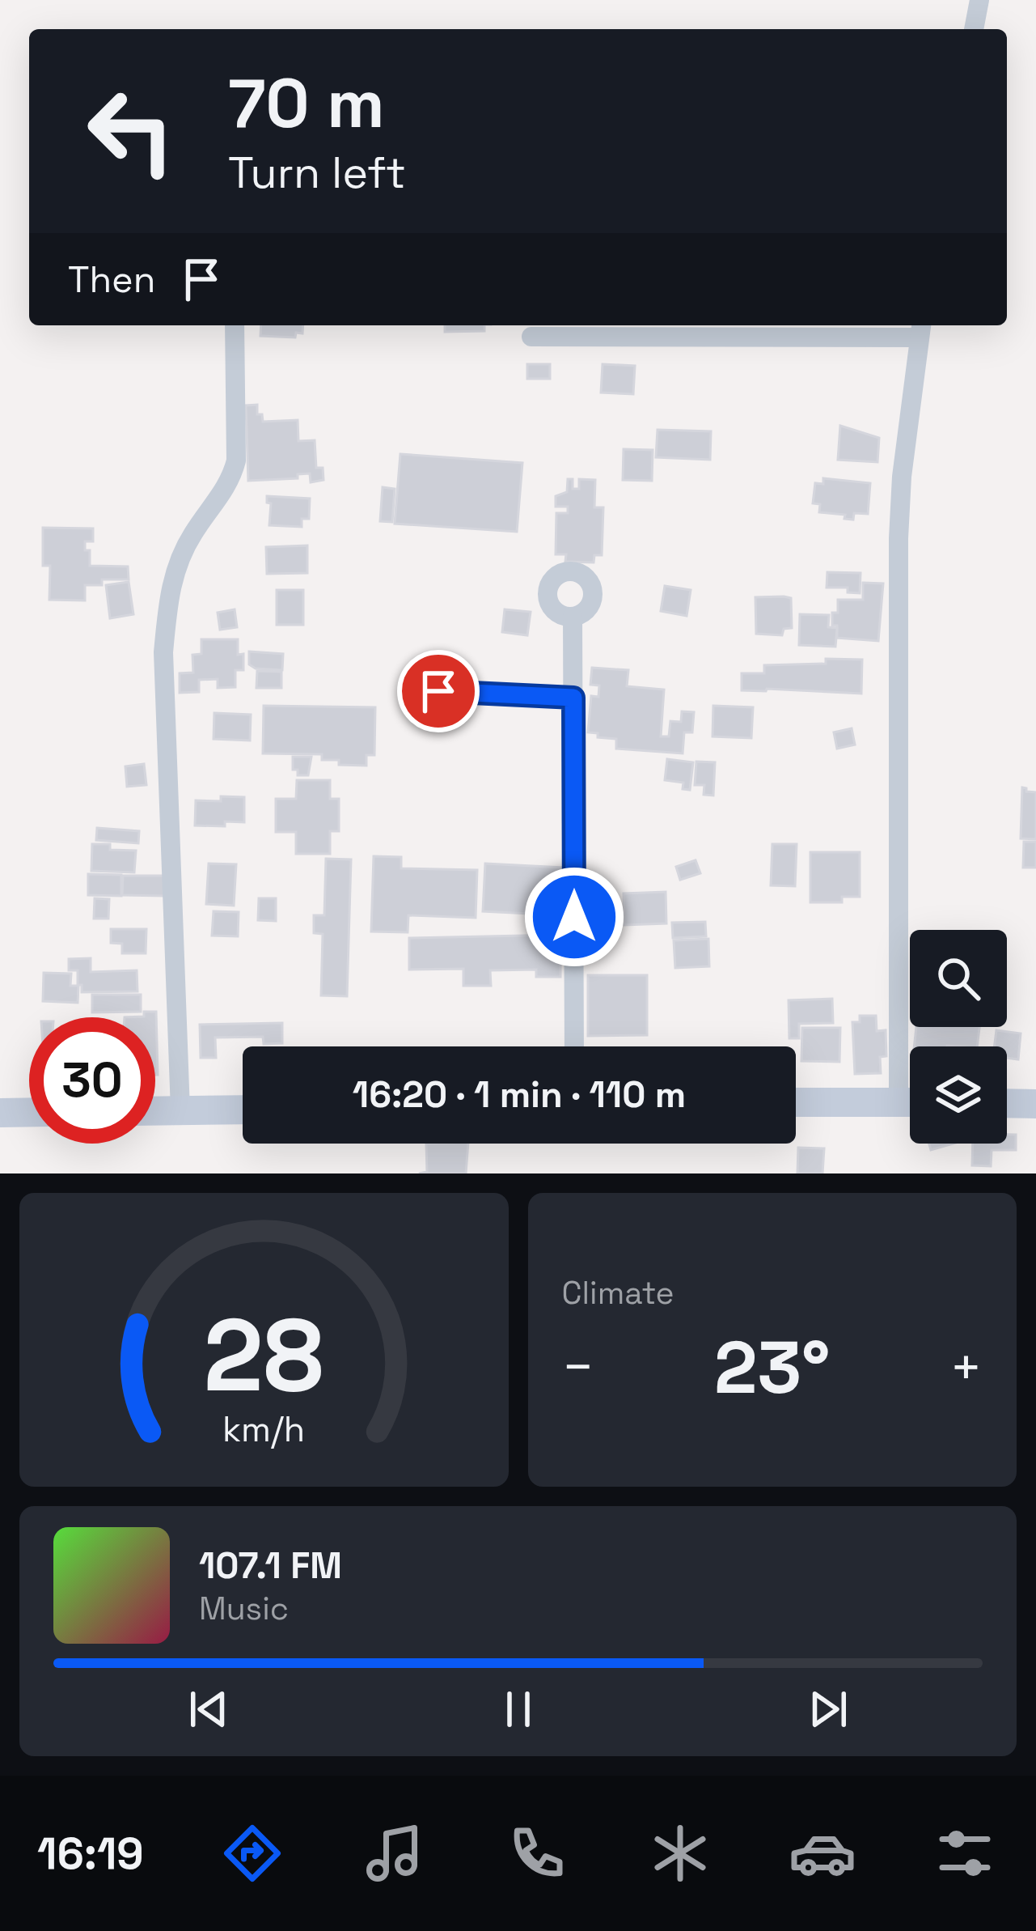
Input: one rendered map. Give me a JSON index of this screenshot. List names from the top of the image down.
{
  "page": {
    "turn": ["70 m", "Turn left"],
    "then": "Then",
    "limit": "30",
    "trip": "16:20 · 1 min · 110 m",
    "tile": "Climate",
    "heat": ["−", "23°", "+"],
    "song": ["107.1 FM", "Music"],
    "tabs": "16:19",
    "gauge": ["28", "km/h"]
  }
}
